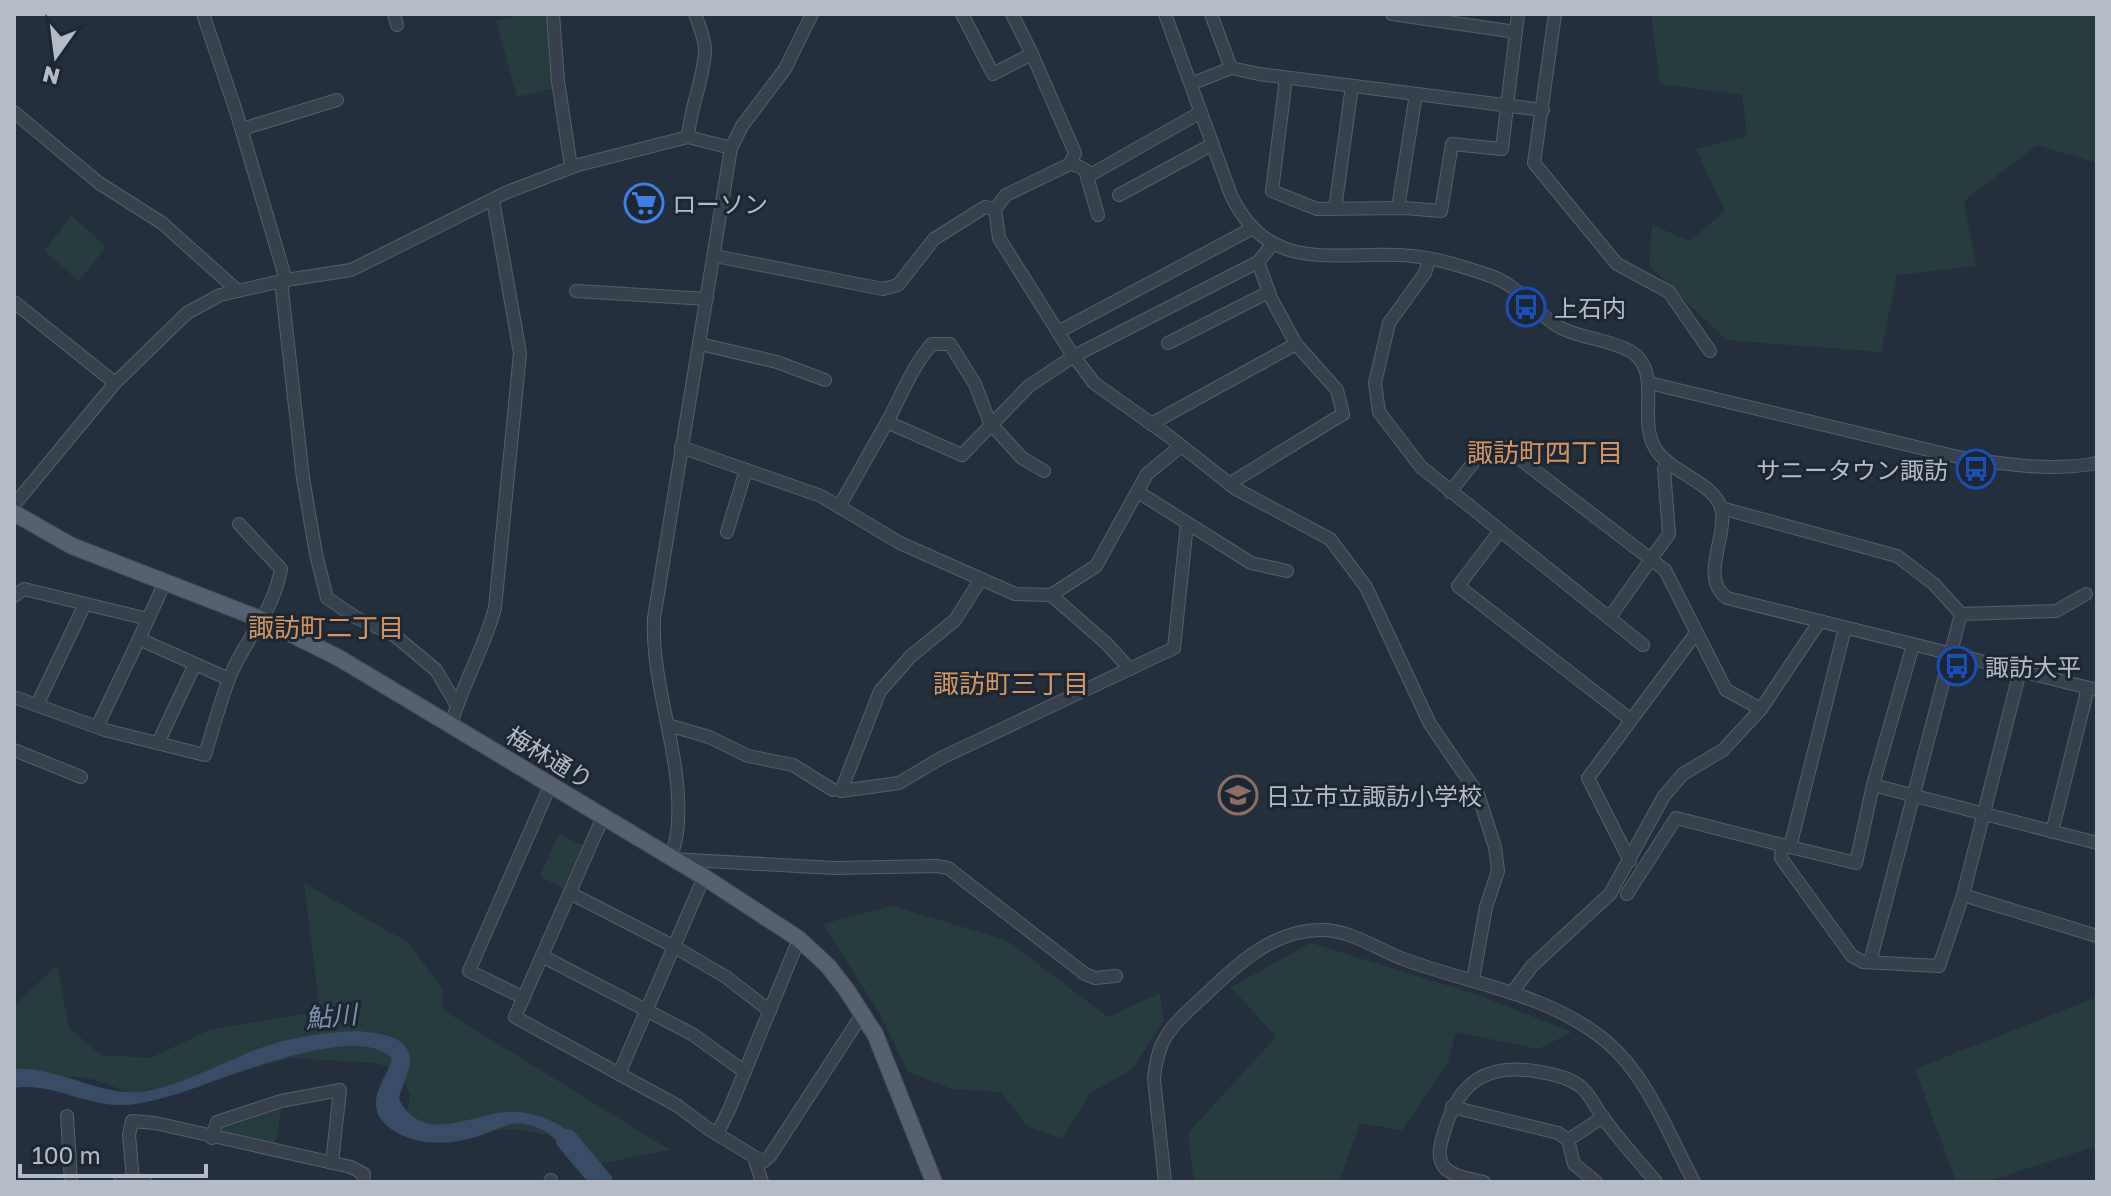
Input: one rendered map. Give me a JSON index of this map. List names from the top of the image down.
{
  "streets": {
    "main road": ["梅林通り"]
  },
  "districts": ["諏訪町四丁目", "諏訪町二丁目", "諏訪町三丁目"],
  "water": ["鮎川"],
  "places": {
    "supermarket": ["ローソン"],
    "bus stop": ["上石内", "サニータウン諏訪", "諏訪大平"],
    "school or university": ["日立市立諏訪小学校"]
  },
  "scale_bar": "100 m",
  "north": "bottom"
}
